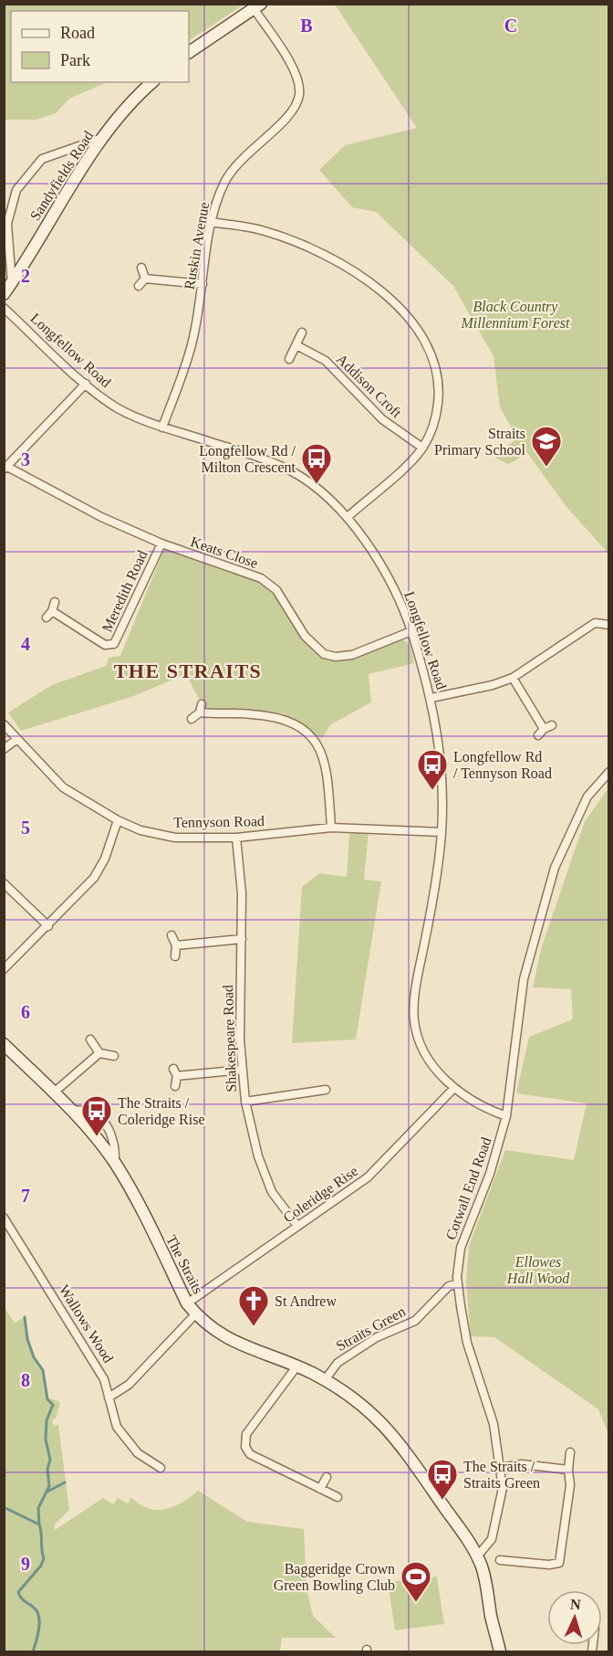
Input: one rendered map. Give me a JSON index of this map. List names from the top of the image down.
{
  "streets": {
    "street": [
      "Sandyfields Road",
      "Ruskin Avenue",
      "Longfellow Road",
      "Addison Croft",
      "Keats Close",
      "Meredith Road",
      "Tennyson Road",
      "Shakespeare Road",
      "Cotwall End Road",
      "Coleridge Rise",
      "The Straits",
      "Wallows Wood",
      "Straits Green"
    ]
  },
  "crossings": [
    ["Ruskin Avenue", "Longfellow Road"],
    ["Longfellow Road", "Keats Close"],
    ["Longfellow Road", "Tennyson Road"],
    ["Longfellow Road", "Cotwall End Road"],
    ["Longfellow Road", "Coleridge Rise"],
    ["Keats Close", "Meredith Road"],
    ["Tennyson Road", "Shakespeare Road"],
    ["Shakespeare Road", "Coleridge Rise"],
    ["Cotwall End Road", "The Straits"],
    ["Cotwall End Road", "Straits Green"],
    ["Coleridge Rise", "The Straits"],
    ["The Straits", "Straits Green"]
  ],
  "districts": ["THE STRAITS"],
  "parks": ["Black Country Millennium Forest", "Ellowes Hall Wood"],
  "places": {
    "school or university": ["Straits Primary School"],
    "bus stop": [
      "Longfellow Rd / Milton Crescent",
      "Longfellow Rd / Tennyson Road",
      "The Straits / Coleridge Rise",
      "The Straits / Straits Green"
    ],
    "church": ["St Andrew"],
    "sports": ["Baggeridge Crown Green Bowling Club"]
  },
  "legend": ["Road", "Park"],
  "north": "top",
  "grid": {
    "columns": ["B", "C"],
    "rows": [
      "2",
      "3",
      "4",
      "5",
      "6",
      "7",
      "8",
      "9"
    ]
  }
}
